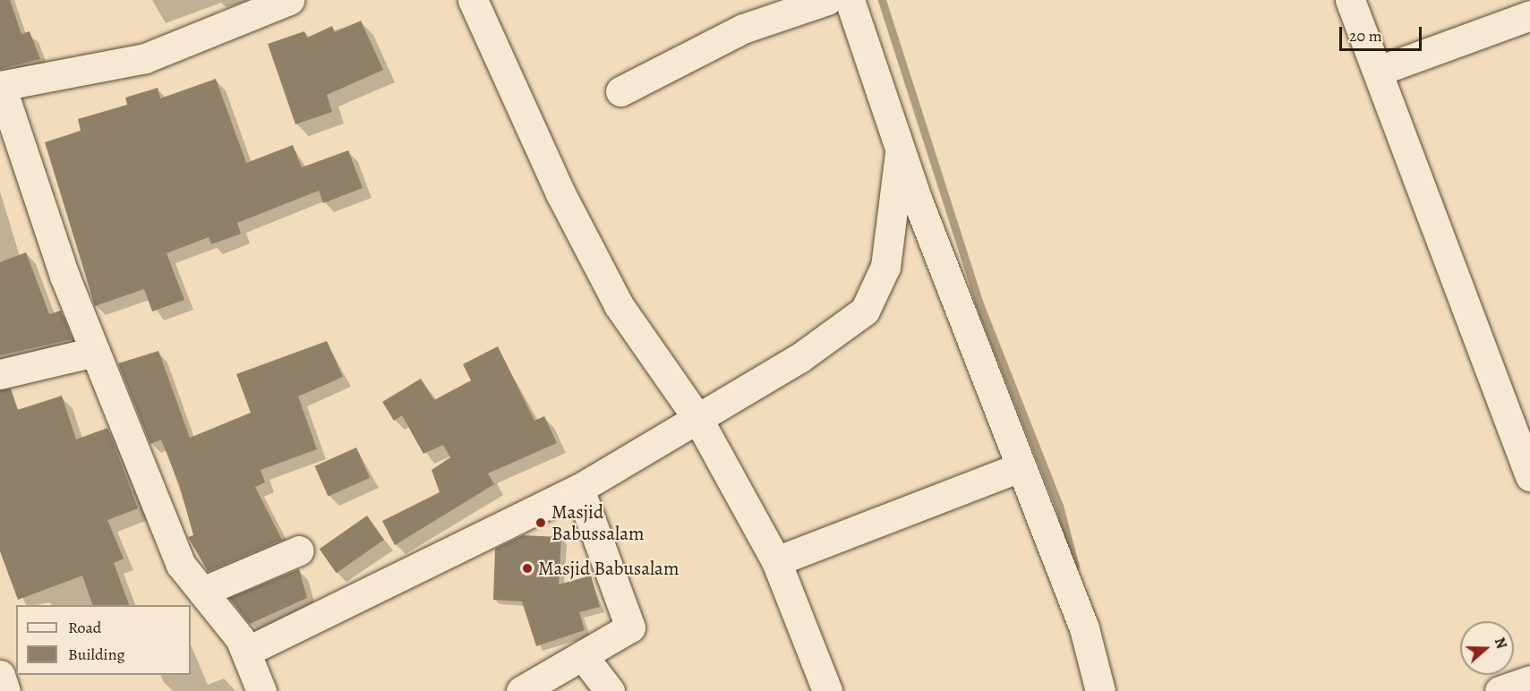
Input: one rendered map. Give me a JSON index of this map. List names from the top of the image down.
{
  "places": ["Masjid Babussalam", "Masjid Babusalam"],
  "legend": ["Road", "Building"],
  "scale_bar": "20 m",
  "north": "right"
}
